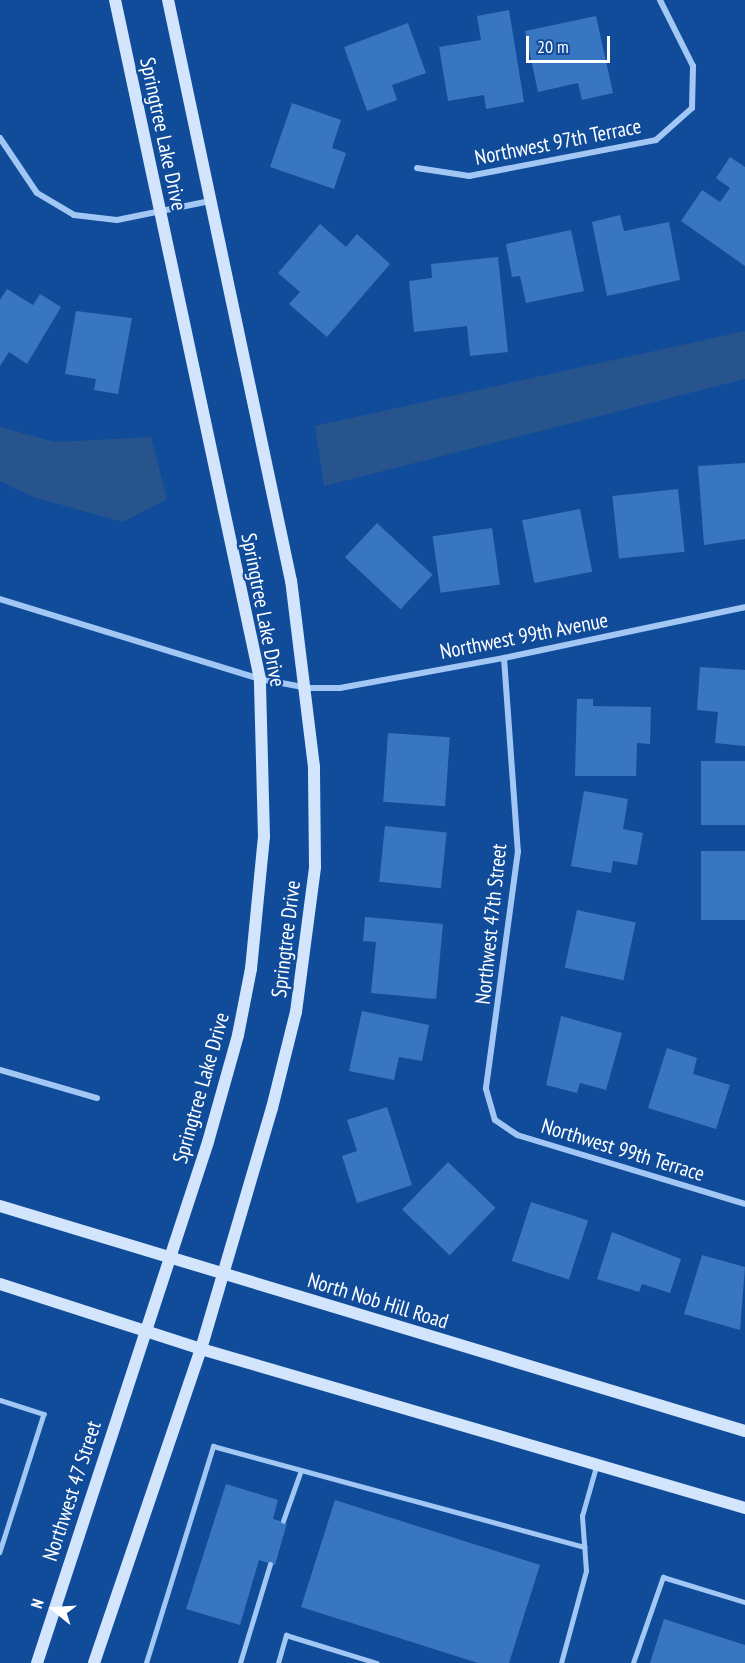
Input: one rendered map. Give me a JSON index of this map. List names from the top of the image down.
{
  "streets": {
    "street": [
      "Springtree Lake Drive",
      "Northwest 97th Terrace",
      "Northwest 99th Avenue",
      "Northwest 47th Street",
      "Springtree Drive",
      "Northwest 99th Terrace",
      "North Nob Hill Road",
      "Northwest 47 Street"
    ]
  },
  "crossings": [
    ["Springtree Lake Drive", "Northwest 99th Avenue"],
    ["Springtree Lake Drive", "Springtree Drive"],
    ["Springtree Lake Drive", "North Nob Hill Road"],
    ["Springtree Lake Drive", "Northwest 47 Street"],
    ["Northwest 99th Avenue", "Northwest 47th Street"],
    ["Northwest 99th Avenue", "Springtree Drive"],
    ["Northwest 47th Street", "Northwest 99th Terrace"],
    ["Springtree Drive", "North Nob Hill Road"]
  ],
  "scale_bar": "20 m",
  "north": "left"
}
